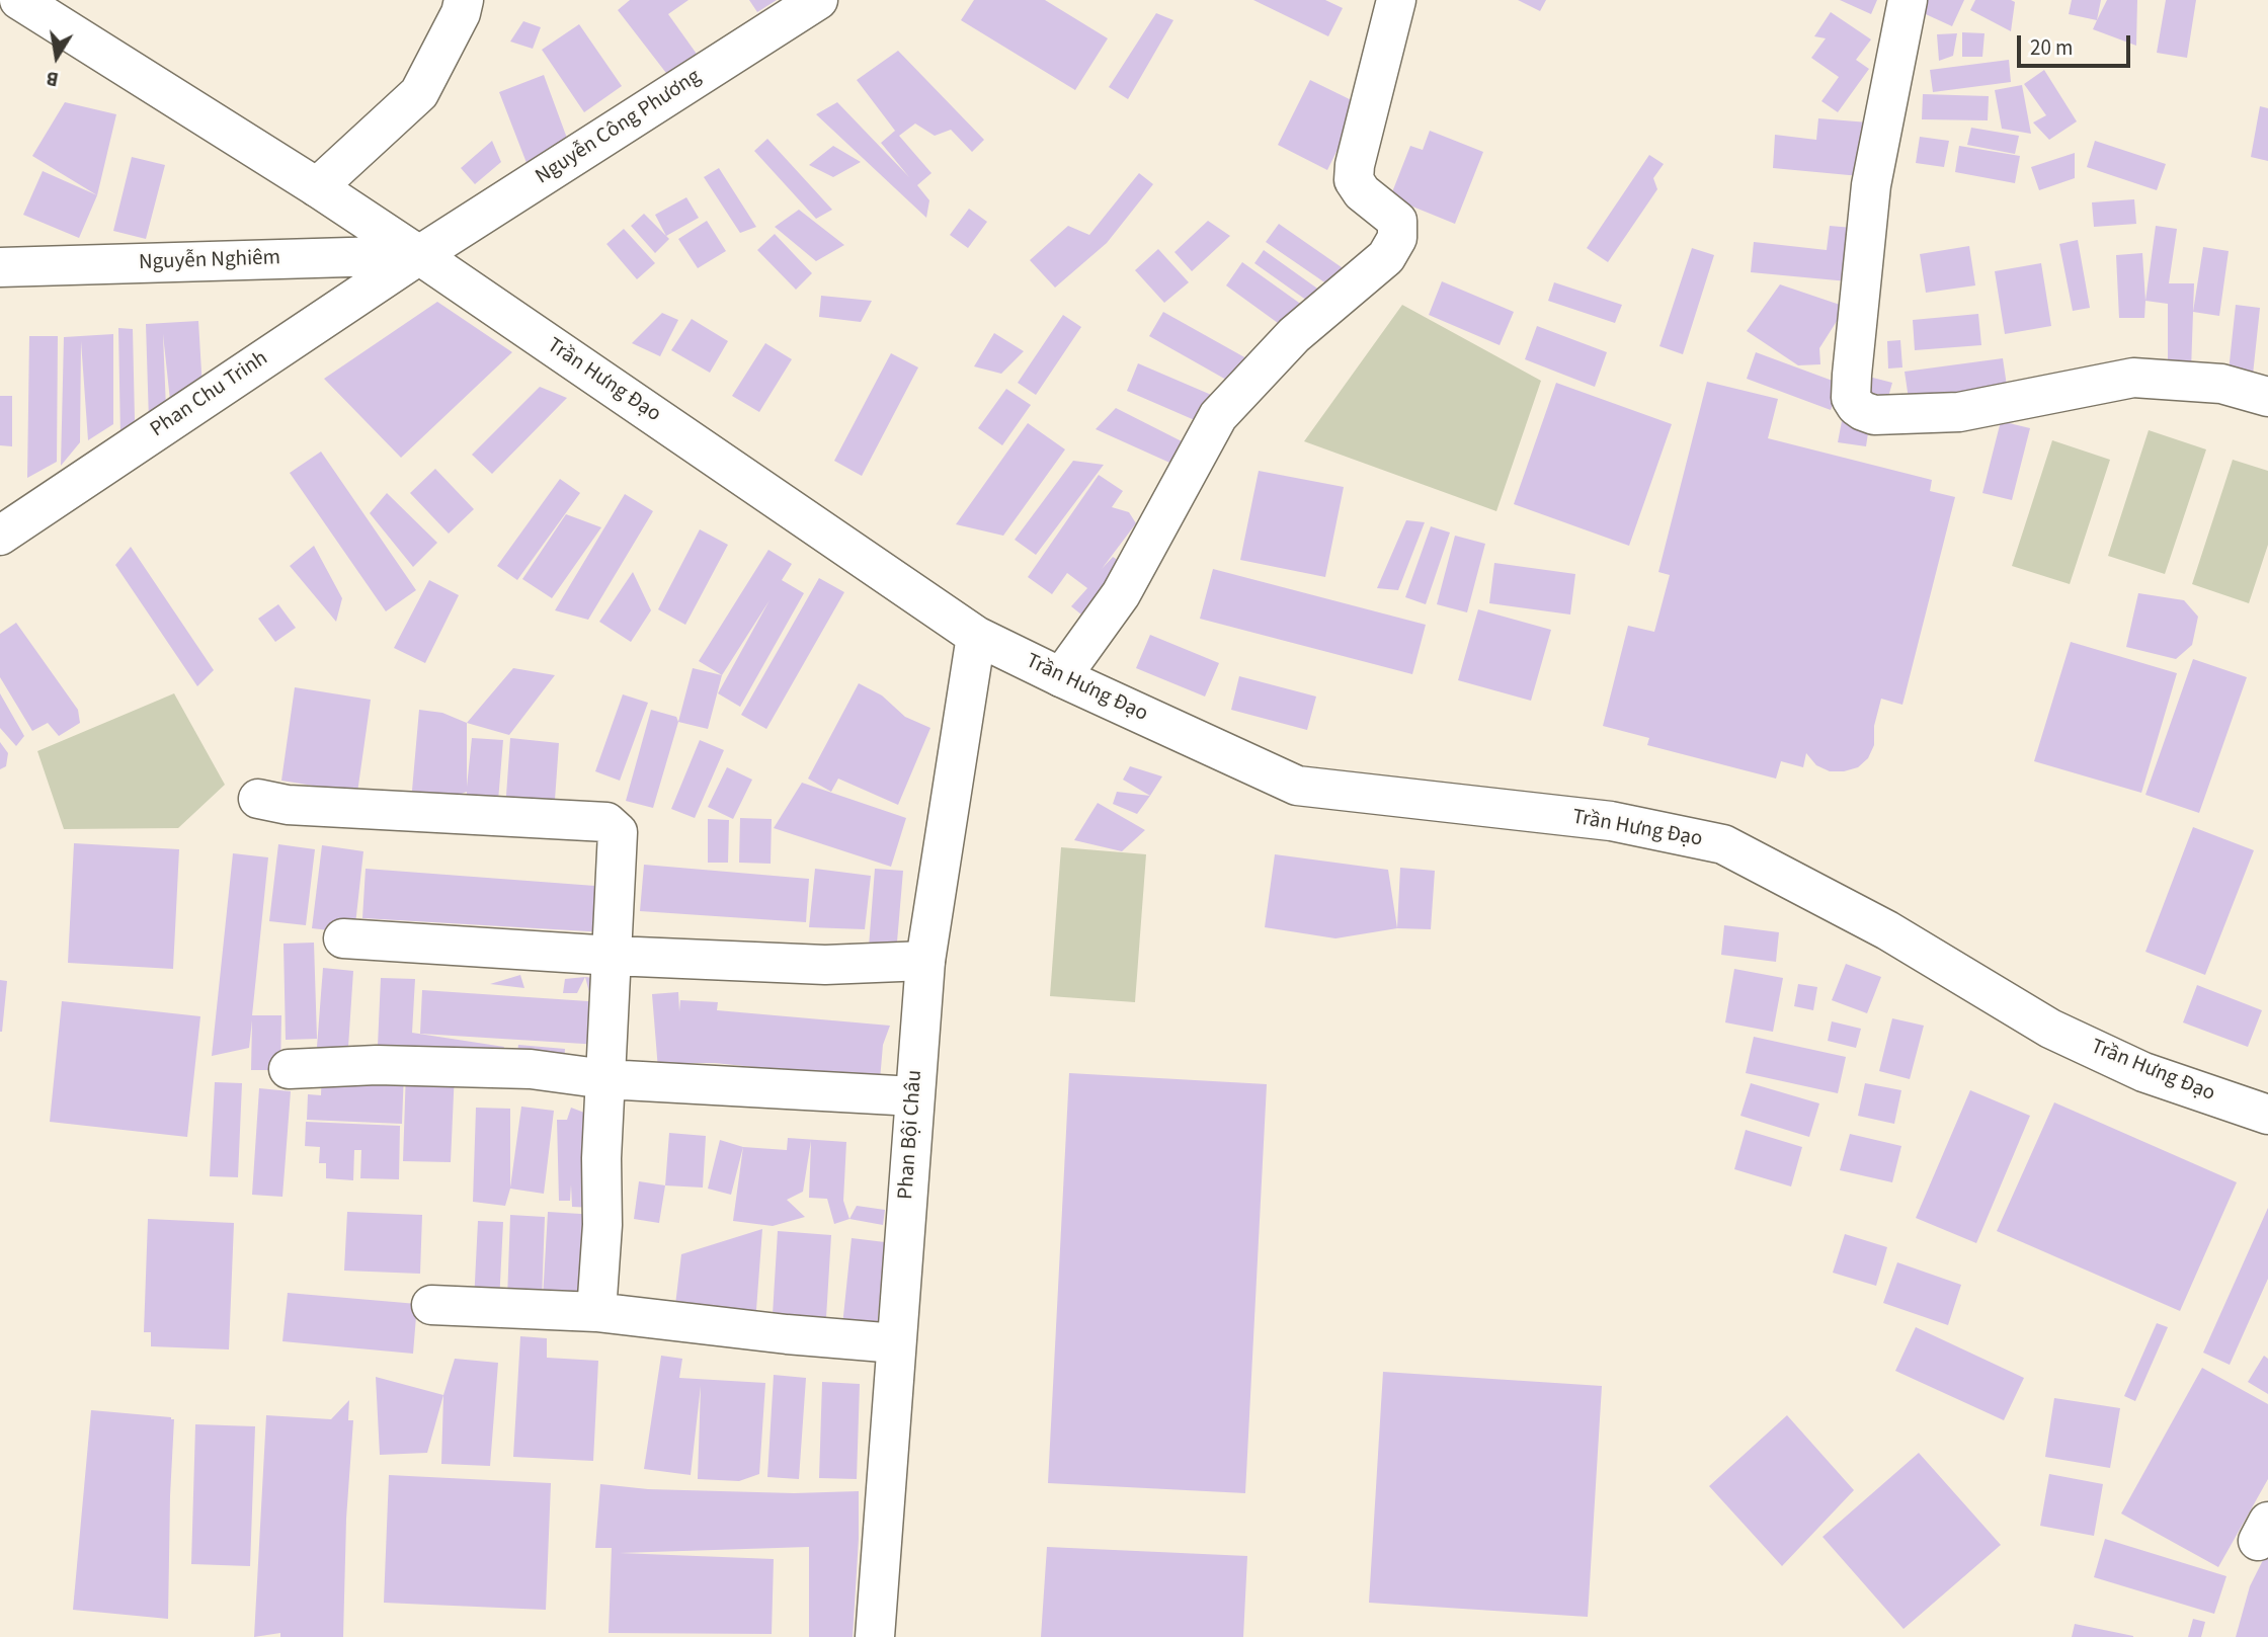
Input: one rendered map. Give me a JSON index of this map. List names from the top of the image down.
{
  "streets": {
    "street": [
      "Nguyễn Công Phương",
      "Nguyễn Nghiêm",
      "Trần Hưng Đạo",
      "Phan Chu Trinh",
      "Phan Bội Châu"
    ]
  },
  "crossings": [
    ["Nguyễn Công Phương", "Nguyễn Nghiêm"],
    ["Nguyễn Công Phương", "Trần Hưng Đạo"],
    ["Nguyễn Công Phương", "Phan Chu Trinh"],
    ["Nguyễn Nghiêm", "Trần Hưng Đạo"],
    ["Nguyễn Nghiêm", "Phan Chu Trinh"],
    ["Trần Hưng Đạo", "Phan Chu Trinh"],
    ["Trần Hưng Đạo", "Phan Bội Châu"]
  ],
  "scale_bar": "20 m",
  "north": "bottom"
}
